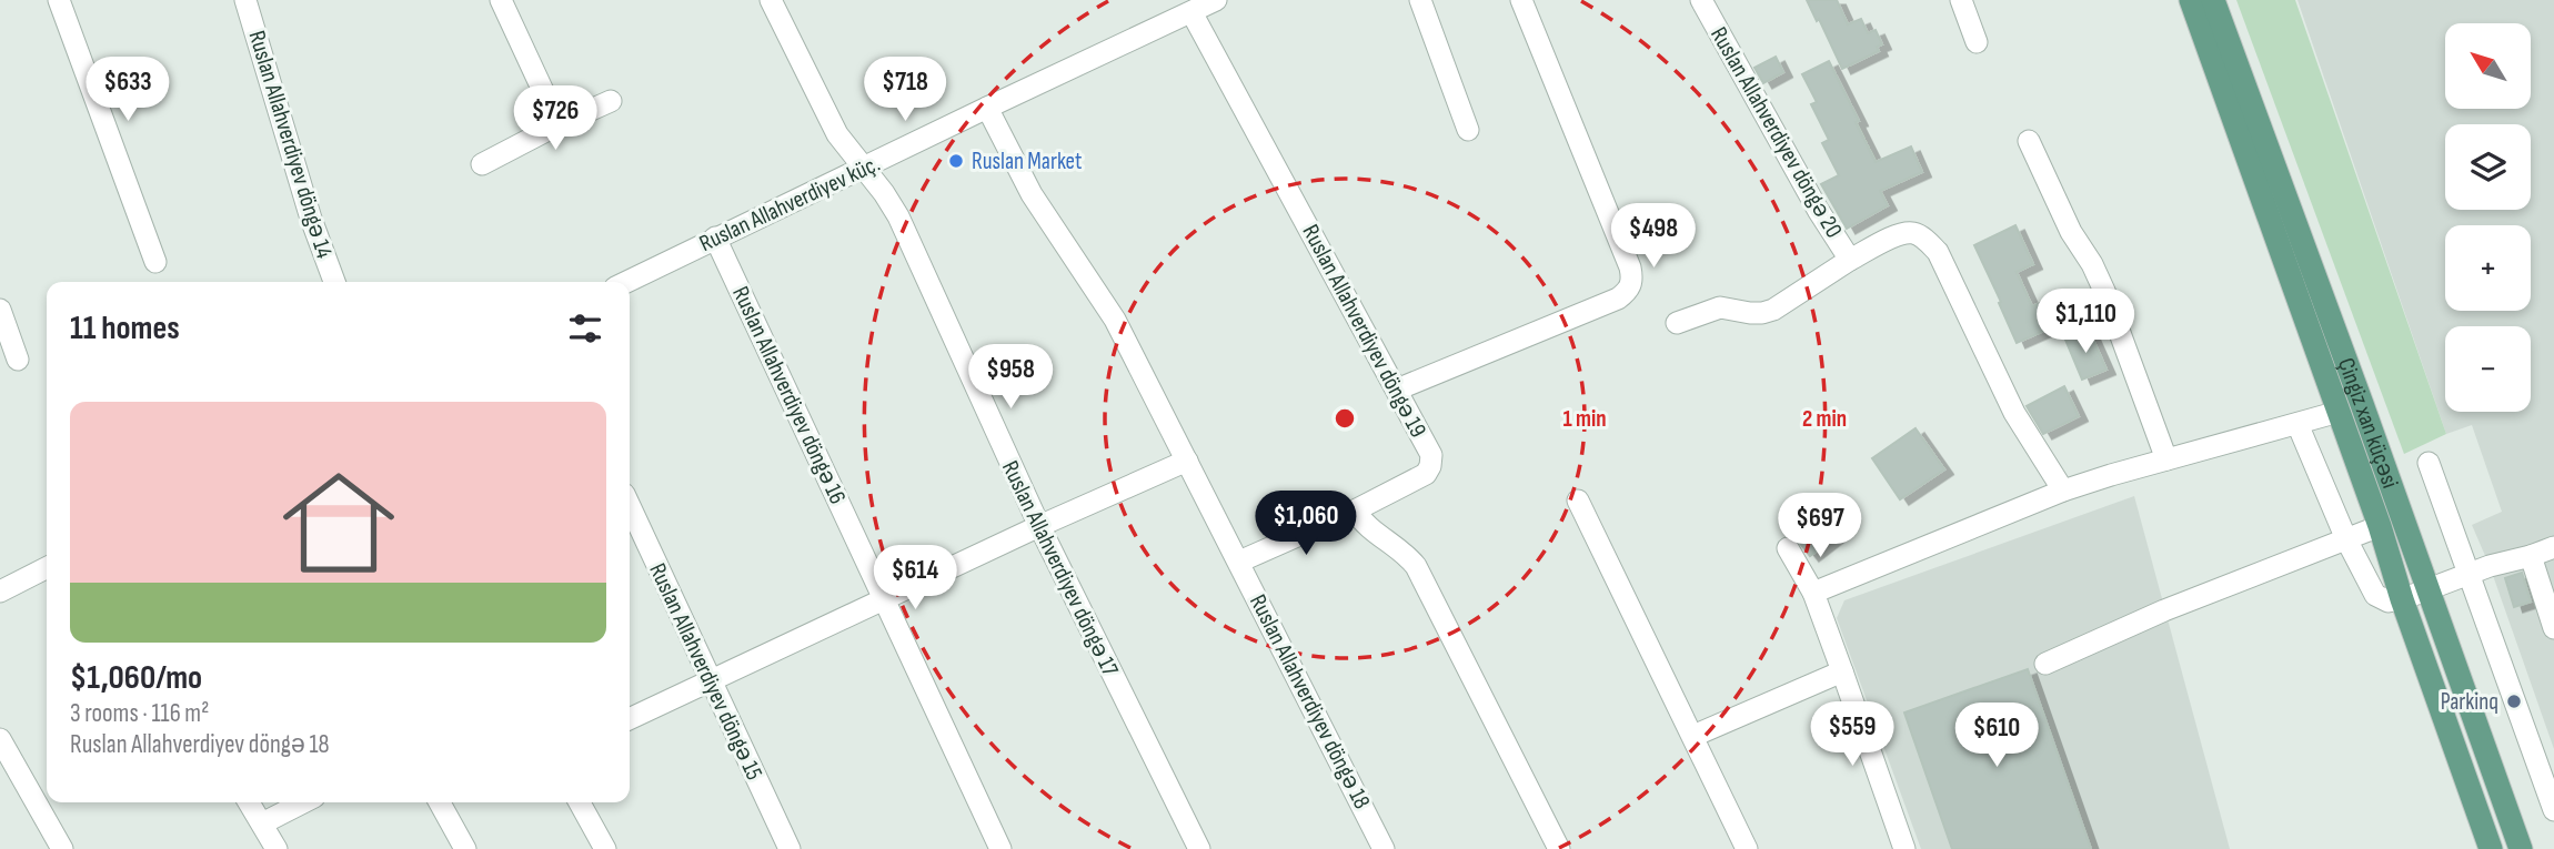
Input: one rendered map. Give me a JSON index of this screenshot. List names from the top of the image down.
{
  "streets": {
    "main road": ["Çingiz xan küçəsi"],
    "street": [
      "Ruslan Allahverdiyev döngə 20",
      "Ruslan Allahverdiyev döngə 14",
      "Ruslan Allahverdiyev küç.",
      "Ruslan Allahverdiyev döngə 19",
      "Ruslan Allahverdiyev döngə 16",
      "Ruslan Allahverdiyev döngə 17",
      "Ruslan Allahverdiyev döngə 15",
      "Ruslan Allahverdiyev döngə 18"
    ]
  },
  "crossings": [
    ["Ruslan Allahverdiyev küç.", "Ruslan Allahverdiyev döngə 19"],
    ["Ruslan Allahverdiyev küç.", "Ruslan Allahverdiyev döngə 16"],
    ["Ruslan Allahverdiyev küç.", "Ruslan Allahverdiyev döngə 17"],
    ["Ruslan Allahverdiyev küç.", "Ruslan Allahverdiyev döngə 18"]
  ],
  "places": ["Ruslan Market", "Parkinq"],
  "north": "top left",
  "page": {
    "map_buttons": ["+", "−"],
    "price": [
      "$633",
      "$718",
      "$726",
      "$498",
      "$1,110",
      "$958",
      "$1,060",
      "$697",
      "$614",
      "$559",
      "$610"
    ],
    "heading": "11 homes",
    "list": [
      {
        "name": "$1,060/mo",
        "note": "3 rooms · 116 m² · Ruslan Allahverdiyev döngə 18"
      }
    ]
  },
  "rings": ["1 min", "2 min"]
}
